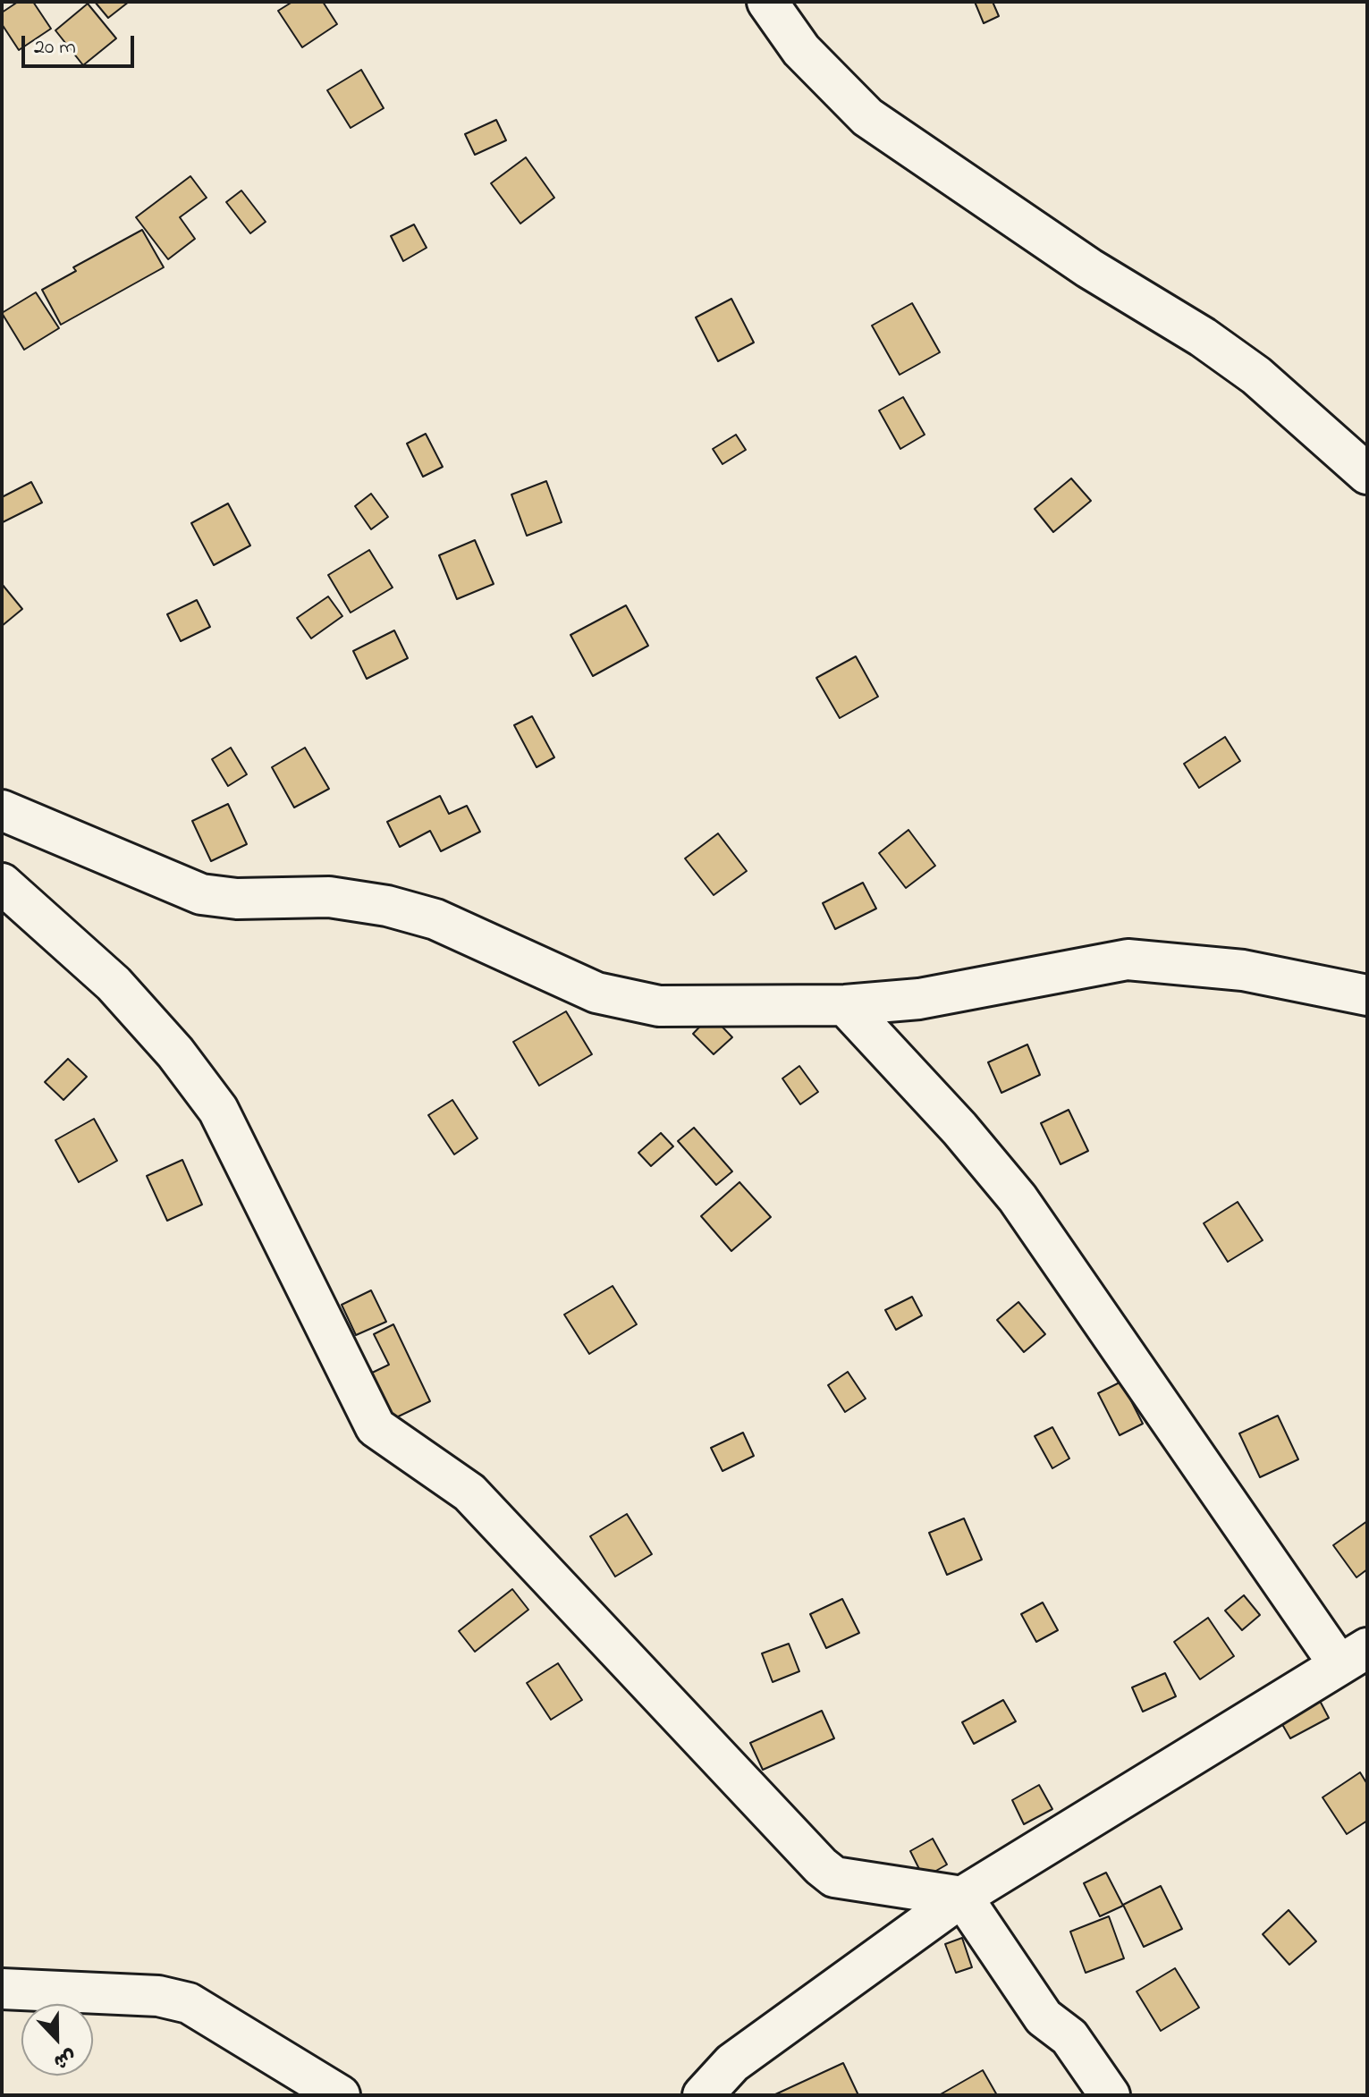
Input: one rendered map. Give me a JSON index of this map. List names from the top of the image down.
{
  "scale_bar": "20 m",
  "north": "bottom"
}
